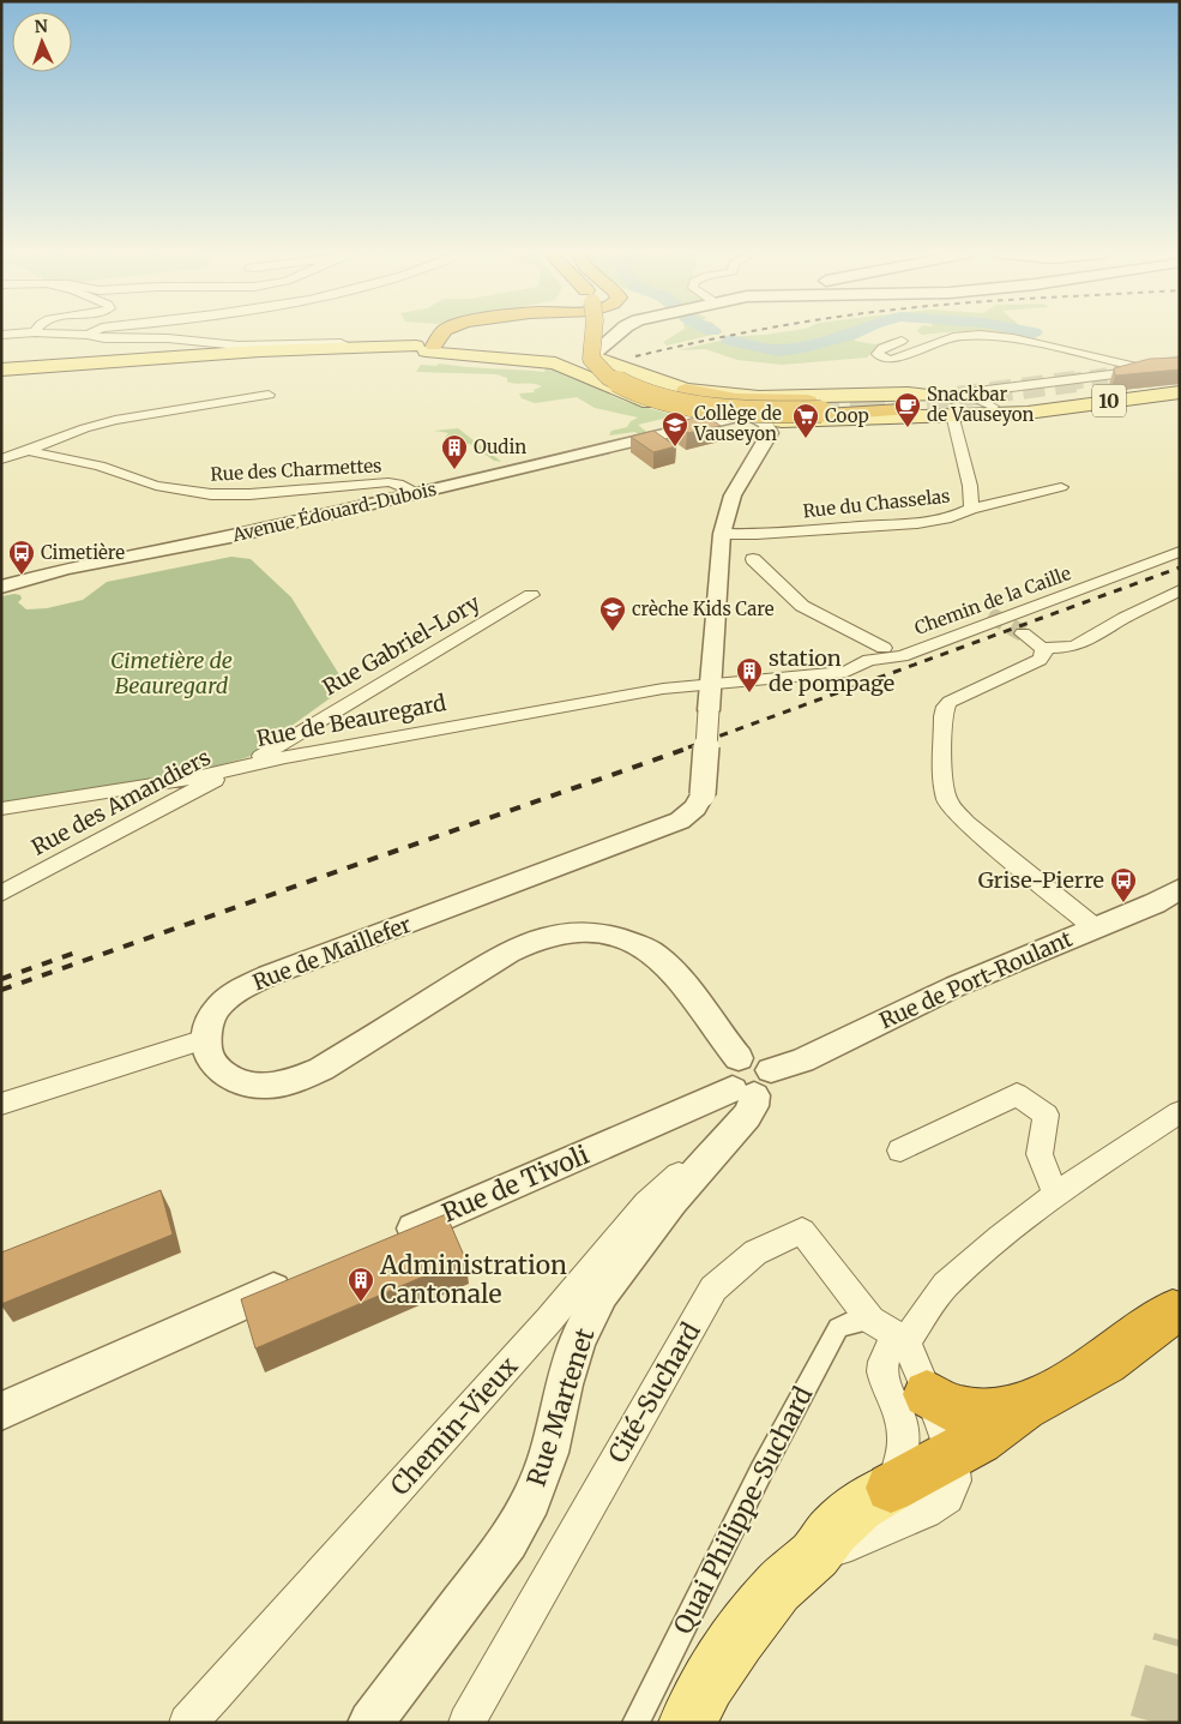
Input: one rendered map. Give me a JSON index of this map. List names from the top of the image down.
{
  "streets": {
    "main road": ["10"],
    "street": [
      "Rue des Charmettes",
      "Rue du Chasselas",
      "Avenue Édouard-Dubois",
      "Chemin de la Caille",
      "Rue Gabriel-Lory",
      "Rue de Beauregard",
      "Rue des Amandiers",
      "Rue de Maillefer",
      "Rue de Port-Roulant",
      "Rue de Tivoli",
      "Cité-Suchard",
      "Rue Martenet",
      "Chemin-Vieux",
      "Quai Philippe-Suchard"
    ]
  },
  "crossings": [
    ["10", "Rue du Chasselas"],
    ["10", "Avenue Édouard-Dubois"],
    ["Rue des Charmettes", "Avenue Édouard-Dubois"],
    ["Rue du Chasselas", "Rue de Maillefer"],
    ["Chemin de la Caille", "Rue de Beauregard"],
    ["Chemin de la Caille", "Rue de Maillefer"],
    ["Rue Gabriel-Lory", "Rue de Beauregard"],
    ["Rue Gabriel-Lory", "Rue des Amandiers"],
    ["Rue de Beauregard", "Rue des Amandiers"],
    ["Rue de Beauregard", "Rue de Maillefer"],
    ["Rue de Port-Roulant", "Rue de Tivoli"],
    ["Rue de Port-Roulant", "Rue Martenet"],
    ["Rue de Tivoli", "Rue Martenet"],
    ["Cité-Suchard", "Quai Philippe-Suchard"],
    ["Rue Martenet", "Chemin-Vieux"]
  ],
  "parks": ["Cimetière de Beauregard"],
  "places": {
    "cafe": ["Snackbar de Vauseyon"],
    "supermarket": ["Coop"],
    "school or university": ["Collège de Vauseyon", "crèche Kids Care"],
    "building": ["Oudin", "station de pompage", "Administration Cantonale"],
    "bus stop": ["Cimetière", "Grise-Pierre"]
  },
  "north": "top"
}
